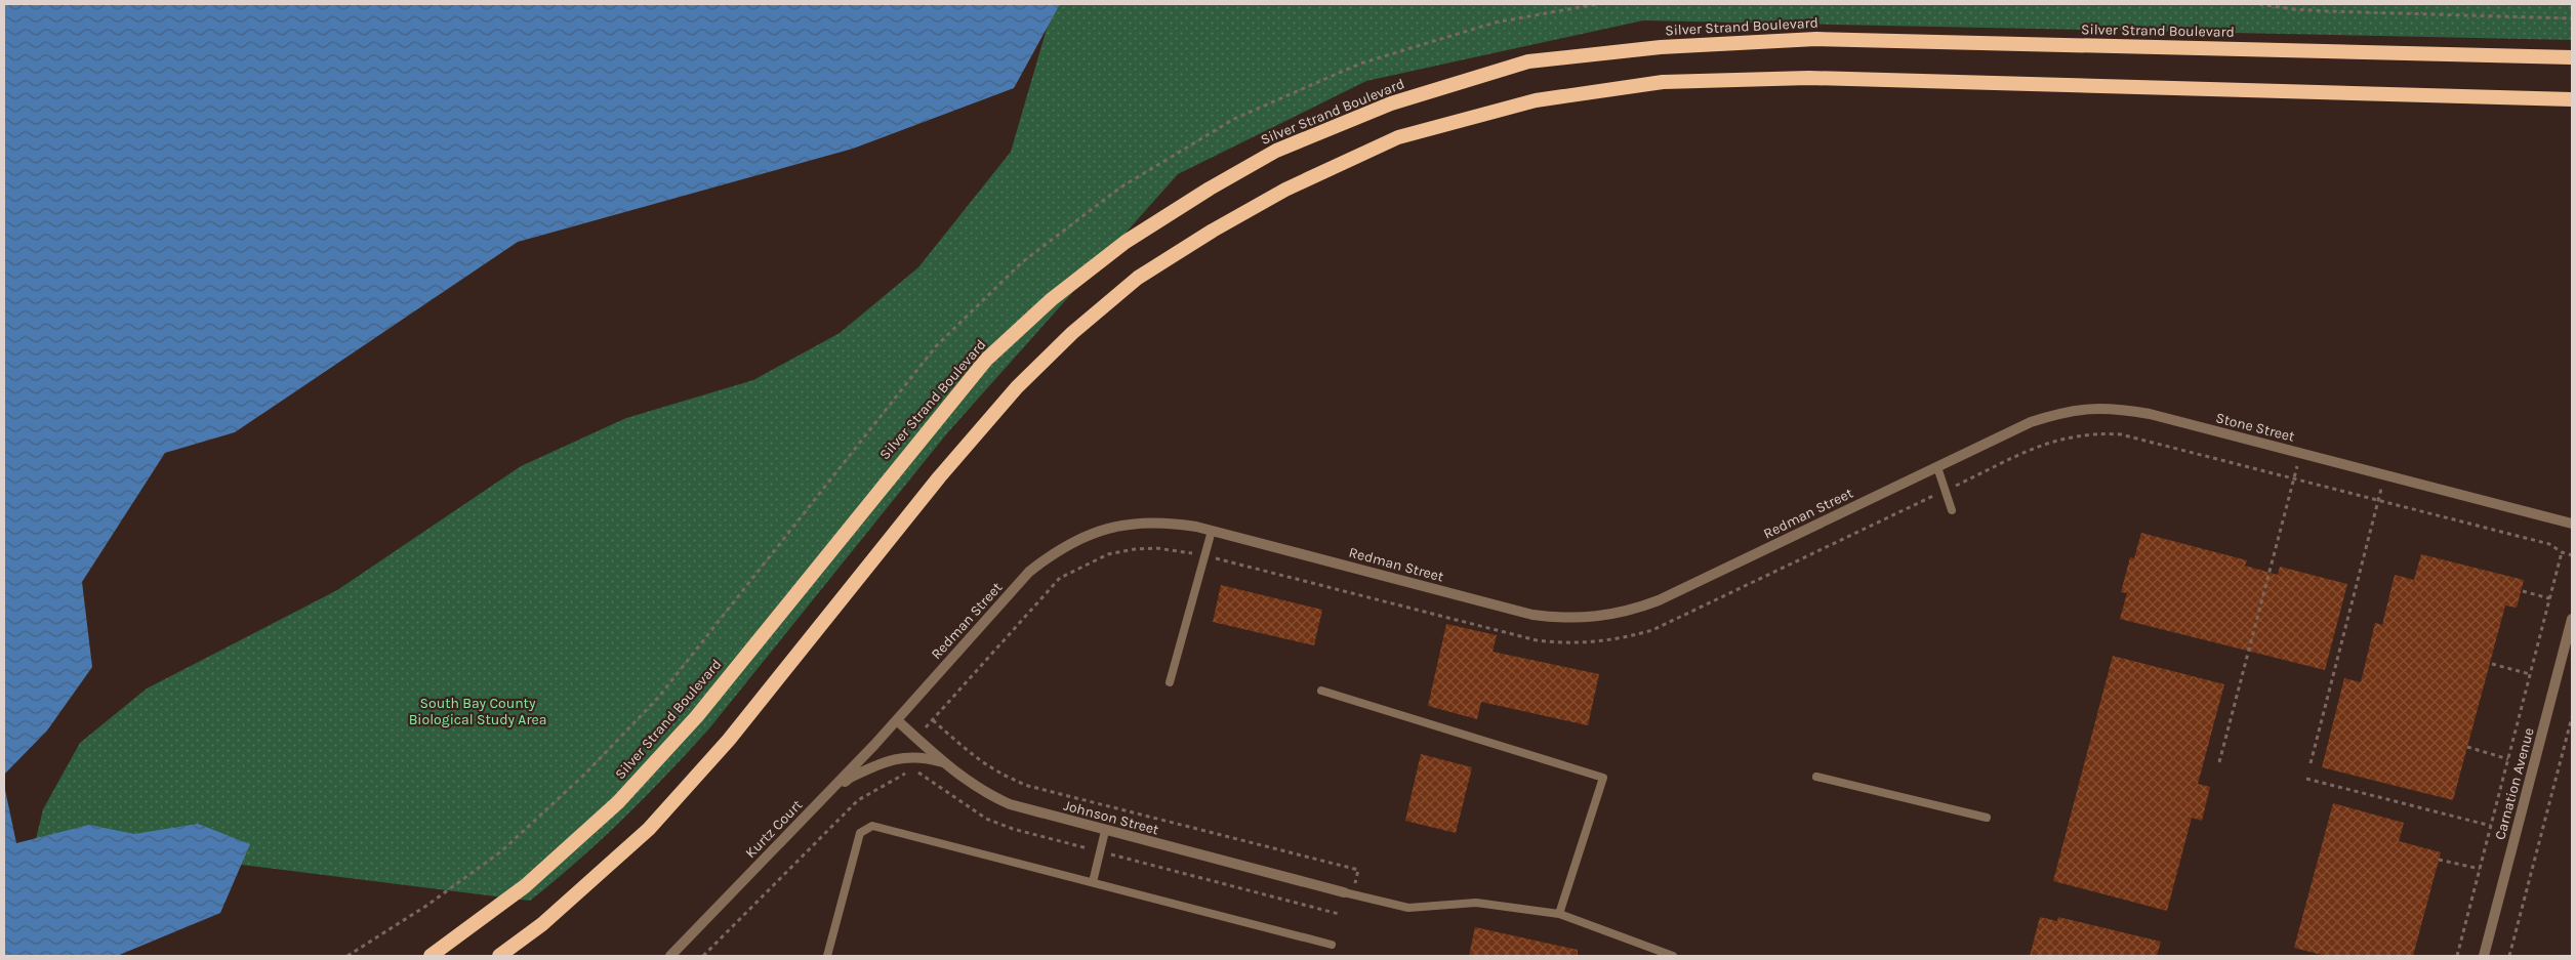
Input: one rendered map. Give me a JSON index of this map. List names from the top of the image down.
{
  "streets": {
    "highway": ["Silver Strand Boulevard"],
    "street": [
      "Stone Street",
      "Redman Street",
      "Carnation Avenue",
      "Johnson Street",
      "Kurtz Court"
    ]
  },
  "crossings": [
    ["Stone Street", "Redman Street"],
    ["Redman Street", "Johnson Street"],
    ["Redman Street", "Kurtz Court"],
    ["Johnson Street", "Kurtz Court"]
  ],
  "parks": ["South Bay County Biological Study Area"]
}
